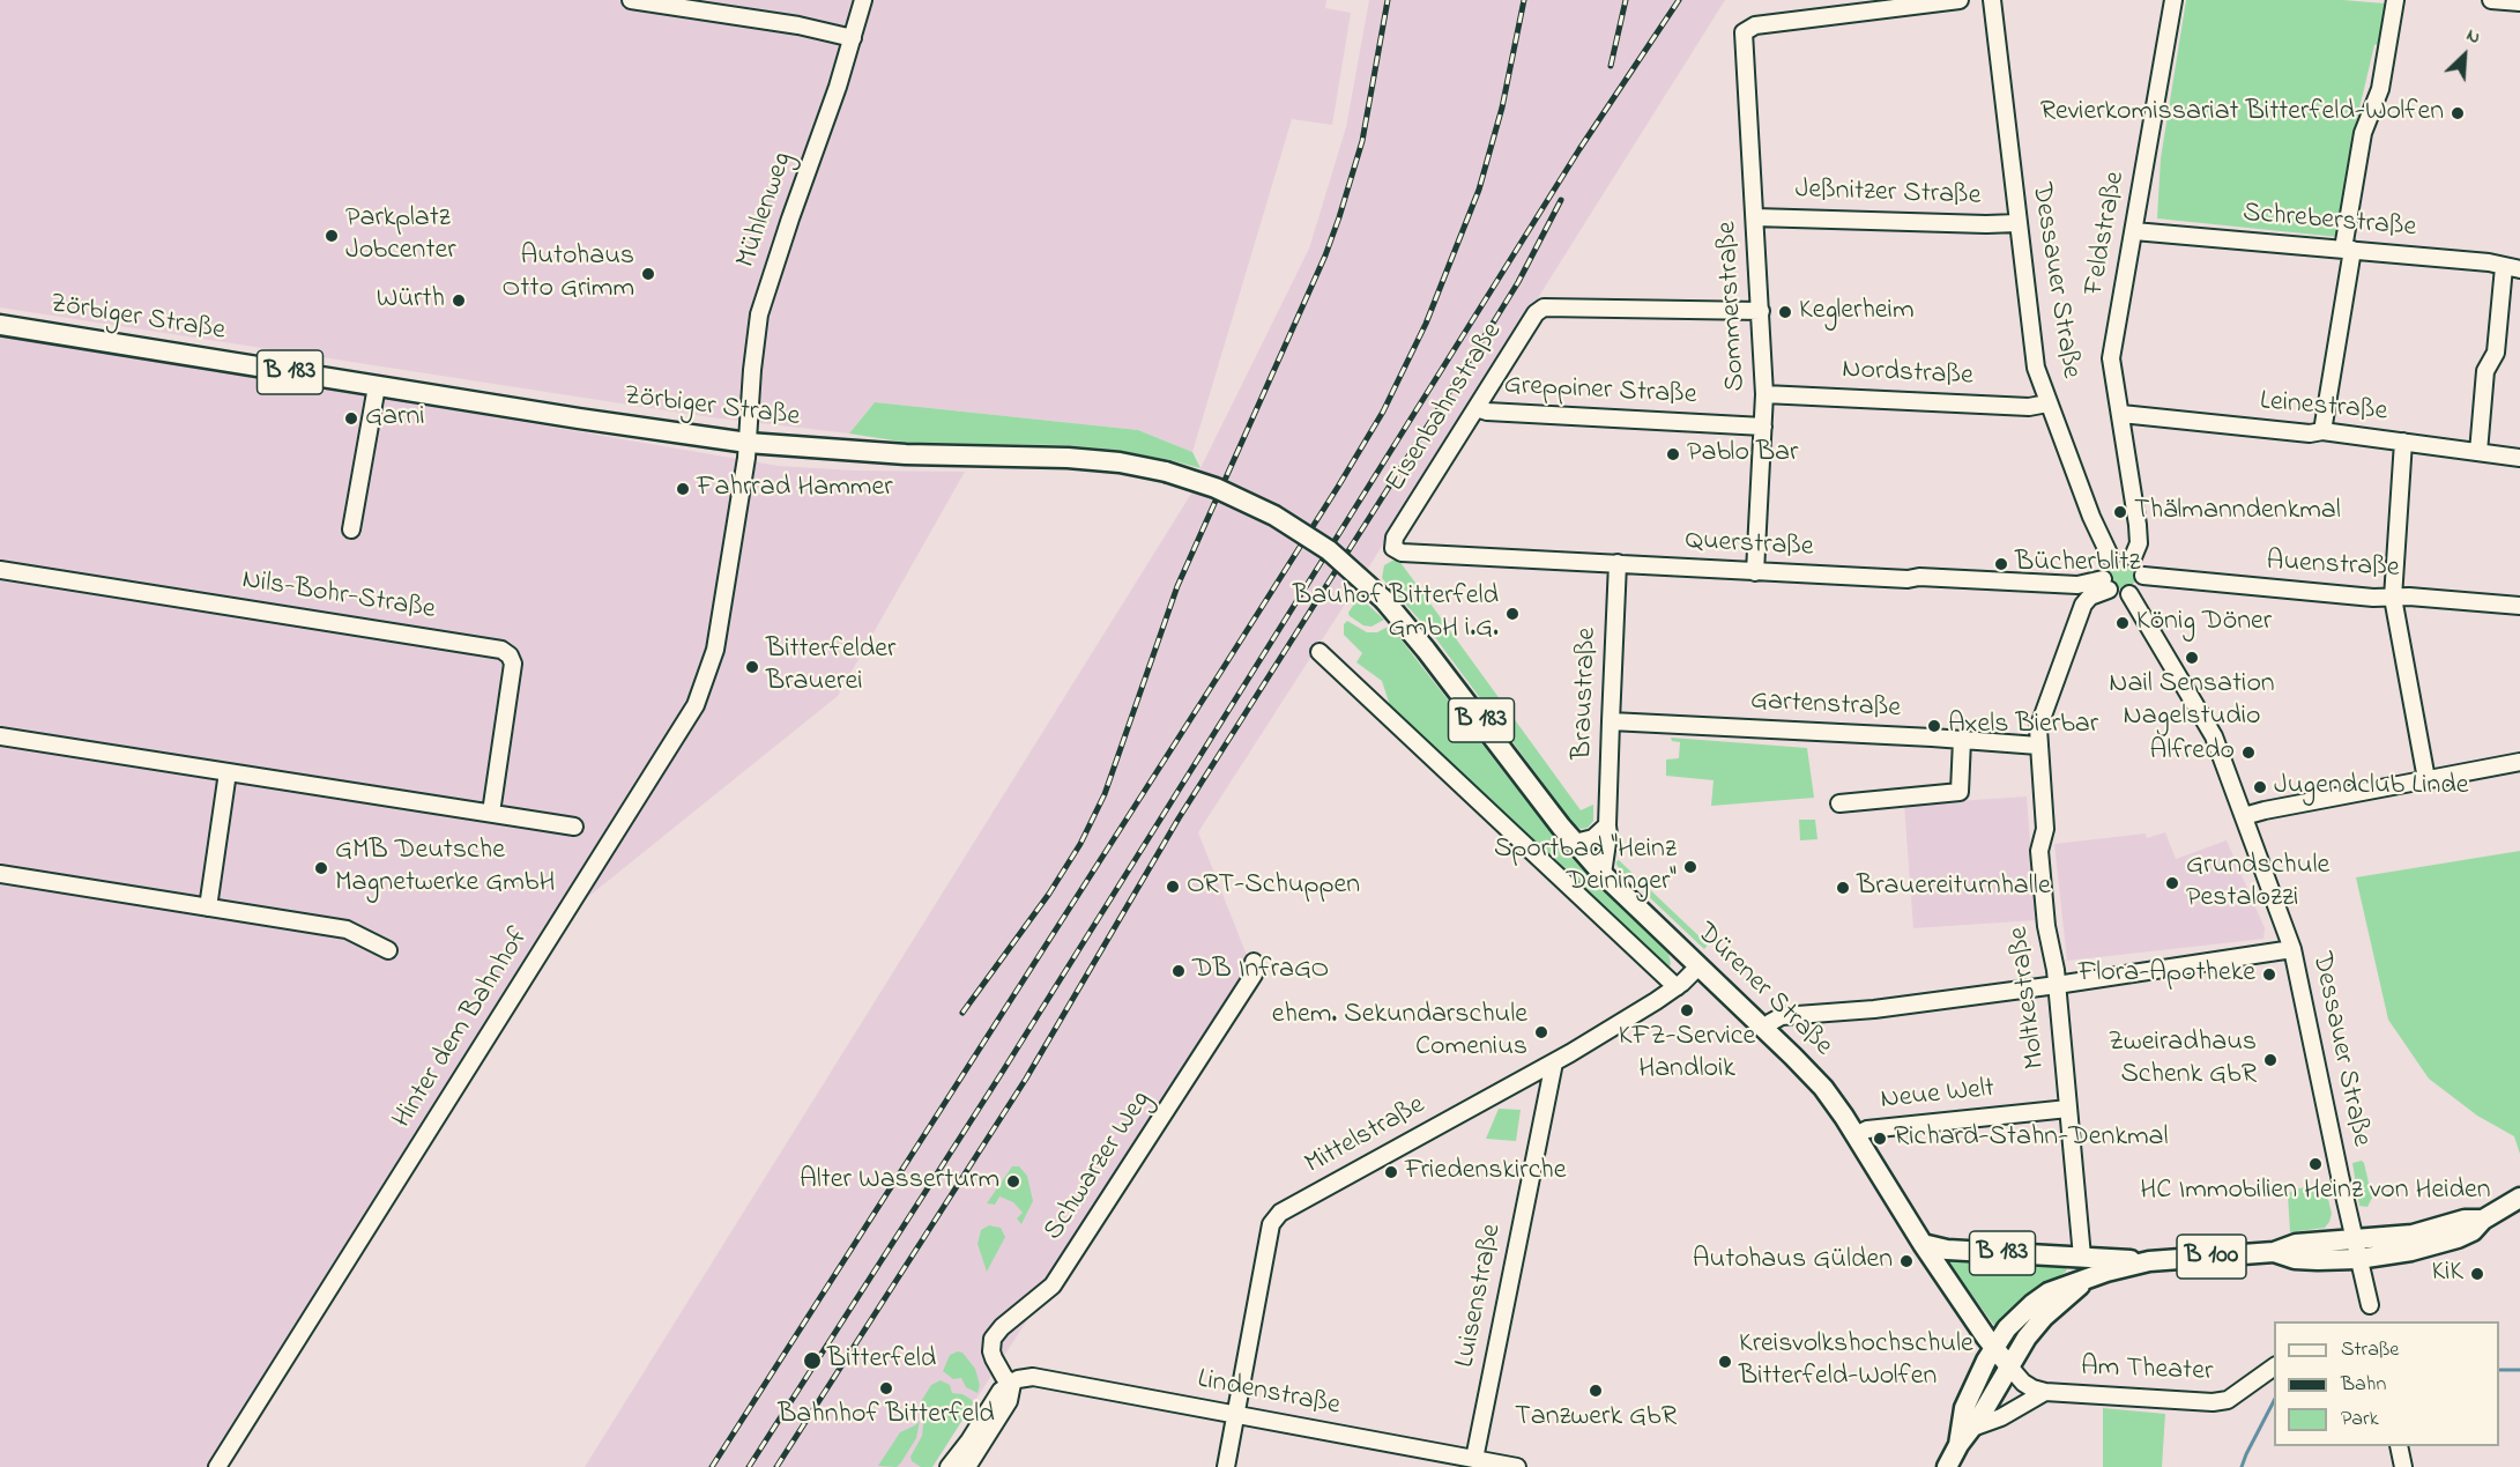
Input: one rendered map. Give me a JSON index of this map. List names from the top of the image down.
{
  "streets": {
    "main road": [
      "Zörbiger Straße",
      "B 183",
      "Dürener Straße",
      "B 100"
    ],
    "street": [
      "Jeßnitzer Straße",
      "Mühlenweg",
      "Schreberstraße",
      "Feldstraße",
      "Dessauer Straße",
      "Sommerstraße",
      "Nordstraße",
      "Greppiner Straße",
      "Eisenbahnstraße",
      "Leinestraße",
      "Querstraße",
      "Auenstraße",
      "Nils-Bohr-Straße",
      "Braustraße",
      "Gartenstraße",
      "Moltkestraße",
      "Hinter dem Bahnhof",
      "Neue Welt",
      "Mittelstraße",
      "Schwarzer Weg",
      "Luisenstraße",
      "Am Theater",
      "Lindenstraße"
    ]
  },
  "crossings": [
    ["Jeßnitzer Straße", "Dessauer Straße"],
    ["Jeßnitzer Straße", "Sommerstraße"],
    ["Mühlenweg", "Zörbiger Straße"],
    ["Mühlenweg", "Hinter dem Bahnhof"],
    ["Schreberstraße", "Feldstraße"],
    ["Feldstraße", "Dessauer Straße"],
    ["Feldstraße", "Leinestraße"],
    ["Feldstraße", "Querstraße"],
    ["Feldstraße", "Auenstraße"],
    ["Feldstraße", "Moltkestraße"],
    ["Dessauer Straße", "Nordstraße"],
    ["Dessauer Straße", "Querstraße"],
    ["Dessauer Straße", "Auenstraße"],
    ["Dessauer Straße", "Moltkestraße"],
    ["Dessauer Straße", "B 100"],
    ["Sommerstraße", "Nordstraße"],
    ["Sommerstraße", "Greppiner Straße"],
    ["Sommerstraße", "Eisenbahnstraße"],
    ["Sommerstraße", "Querstraße"],
    ["Zörbiger Straße", "Dürener Straße"],
    ["Zörbiger Straße", "Hinter dem Bahnhof"],
    ["B 183", "Dürener Straße"],
    ["B 183", "Moltkestraße"],
    ["B 183", "B 100"],
    ["Greppiner Straße", "Eisenbahnstraße"],
    ["Eisenbahnstraße", "Querstraße"],
    ["Querstraße", "Auenstraße"],
    ["Querstraße", "Braustraße"],
    ["Querstraße", "Moltkestraße"],
    ["Auenstraße", "Moltkestraße"],
    ["Braustraße", "Gartenstraße"],
    ["Braustraße", "Dürener Straße"],
    ["Gartenstraße", "Moltkestraße"],
    ["Dürener Straße", "Neue Welt"],
    ["Dürener Straße", "Mittelstraße"],
    ["Dürener Straße", "B 100"],
    ["Dürener Straße", "Am Theater"],
    ["Moltkestraße", "Neue Welt"],
    ["Mittelstraße", "Luisenstraße"],
    ["Mittelstraße", "Lindenstraße"],
    ["Schwarzer Weg", "Lindenstraße"],
    ["B 100", "Am Theater"],
    ["Luisenstraße", "Lindenstraße"]
  ],
  "places": [
    "Revierkomissariat Bitterfeld-Wolfen",
    "Parkplatz Jobcenter",
    "Autohaus Otto Grimm",
    "Würth",
    "Keglerheim",
    "Garni",
    "Pablo Bar",
    "Fahrrad Hammer",
    "Thälmanndenkmal",
    "Bücherblitz",
    "Bauhof Bitterfeld GmbH i.G.",
    "König Döner",
    "Nail Sensation Nagelstudio",
    "Bitterfelder Brauerei",
    "Axels Bierbar",
    "Alfredo",
    "Jugendclub Linde",
    "Sportbad \"Heinz Deininger\"",
    "GMB Deutsche Magnetwerke GmbH",
    "Grundschule Pestalozzi",
    "ORT-Schuppen",
    "Brauereiturnhalle",
    "DB InfraGO",
    "Flora-Apotheke",
    "KFZ-Service Handloik",
    "ehem. Sekundarschule Comenius",
    "Zweiradhaus Schenk GbR",
    "Richard-Stahn-Denkmal",
    "HC Immobilien Heinz von Heiden",
    "Friedenskirche",
    "Alter Wasserturm",
    "Autohaus Gülden",
    "KiK",
    "Bitterfeld",
    "Kreisvolkshochschule Bitterfeld-Wolfen",
    "Bahnhof Bitterfeld",
    "Tanzwerk GbR"
  ],
  "legend": ["Straße", "Bahn", "Park"],
  "north": "top right"
}
